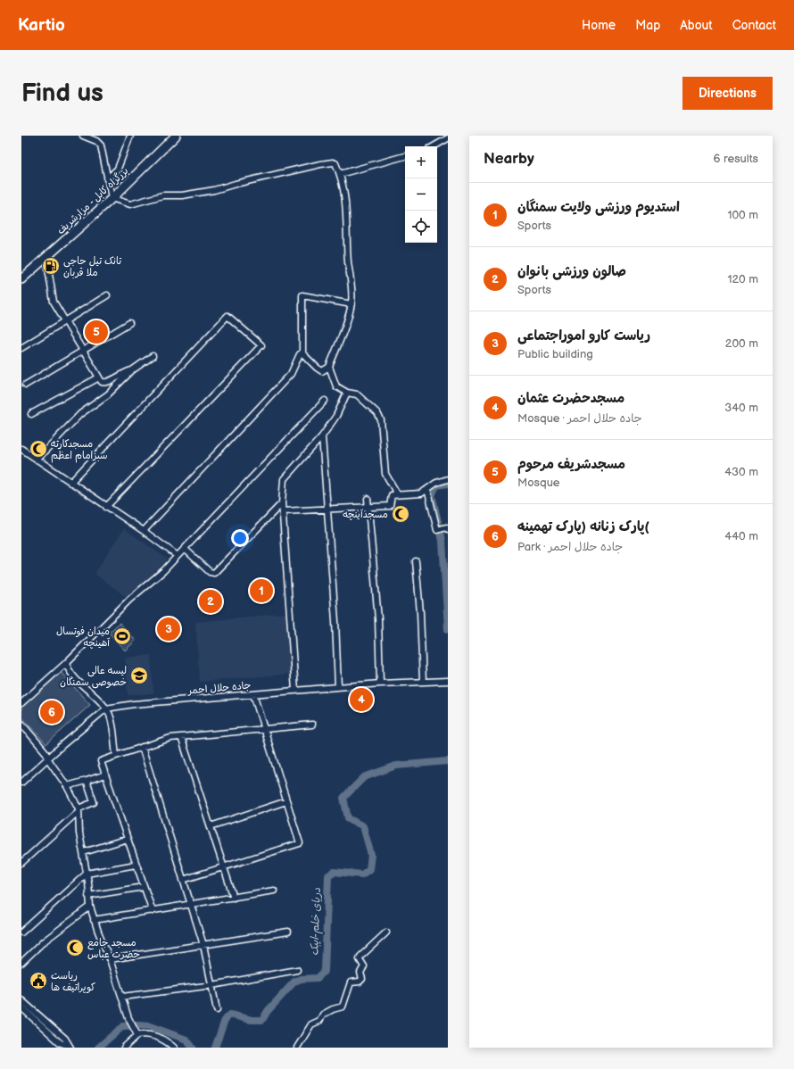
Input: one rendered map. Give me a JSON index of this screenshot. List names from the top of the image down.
{
  "streets": {
    "highway": ["بزرگراه کابل - مزارشریف"],
    "street": ["جاده حلال احمر"]
  },
  "water": ["دریای خلم-ایبک"],
  "places": {
    "fuel station": ["تانک تیل حاجی ملا قربان"],
    "mosque": ["مسجدکارته سبزامام اعظم", "مسجدآینچه", "مسجد جامع حضرت عباس"],
    "sports": ["میدان فوتسال آهینچه"],
    "school or university": ["لیسه عالی خصوصی سمنگان"],
    "public building": ["ریاست کوپراتیف ها"]
  },
  "page": {
    "header": "Kartio",
    "nav": [
      "Home",
      "Map",
      "About",
      "Contact"
    ],
    "buttons": "Directions",
    "title": "Find us",
    "heading": ["Nearby", "6 results"],
    "map_buttons": ["+", "−"],
    "list": [
      {
        "mark": "1",
        "name": "استدیوم ورزشی ولایت سمنگان",
        "note": "Sports",
        "value": "100 m"
      },
      {
        "mark": "2",
        "name": "صالون ورزشی بانوان",
        "note": "Sports",
        "value": "120 m"
      },
      {
        "mark": "3",
        "name": "ریاست کارو اموراجتماعی",
        "note": "Public building",
        "value": "200 m"
      },
      {
        "mark": "4",
        "name": "مسجدحضرت عثمان",
        "note": "Mosque · جاده حلال احمر",
        "value": "340 m"
      },
      {
        "mark": "5",
        "name": "مسجدشریف مرحوم",
        "note": "Mosque",
        "value": "430 m"
      },
      {
        "mark": "6",
        "name": "پارک زنانه (پارک تهمینه(",
        "note": "Park · جاده حلال احمر",
        "value": "440 m"
      }
    ],
    "pins": [
      "5",
      "1",
      "2",
      "3",
      "4",
      "6"
    ]
  }
}
